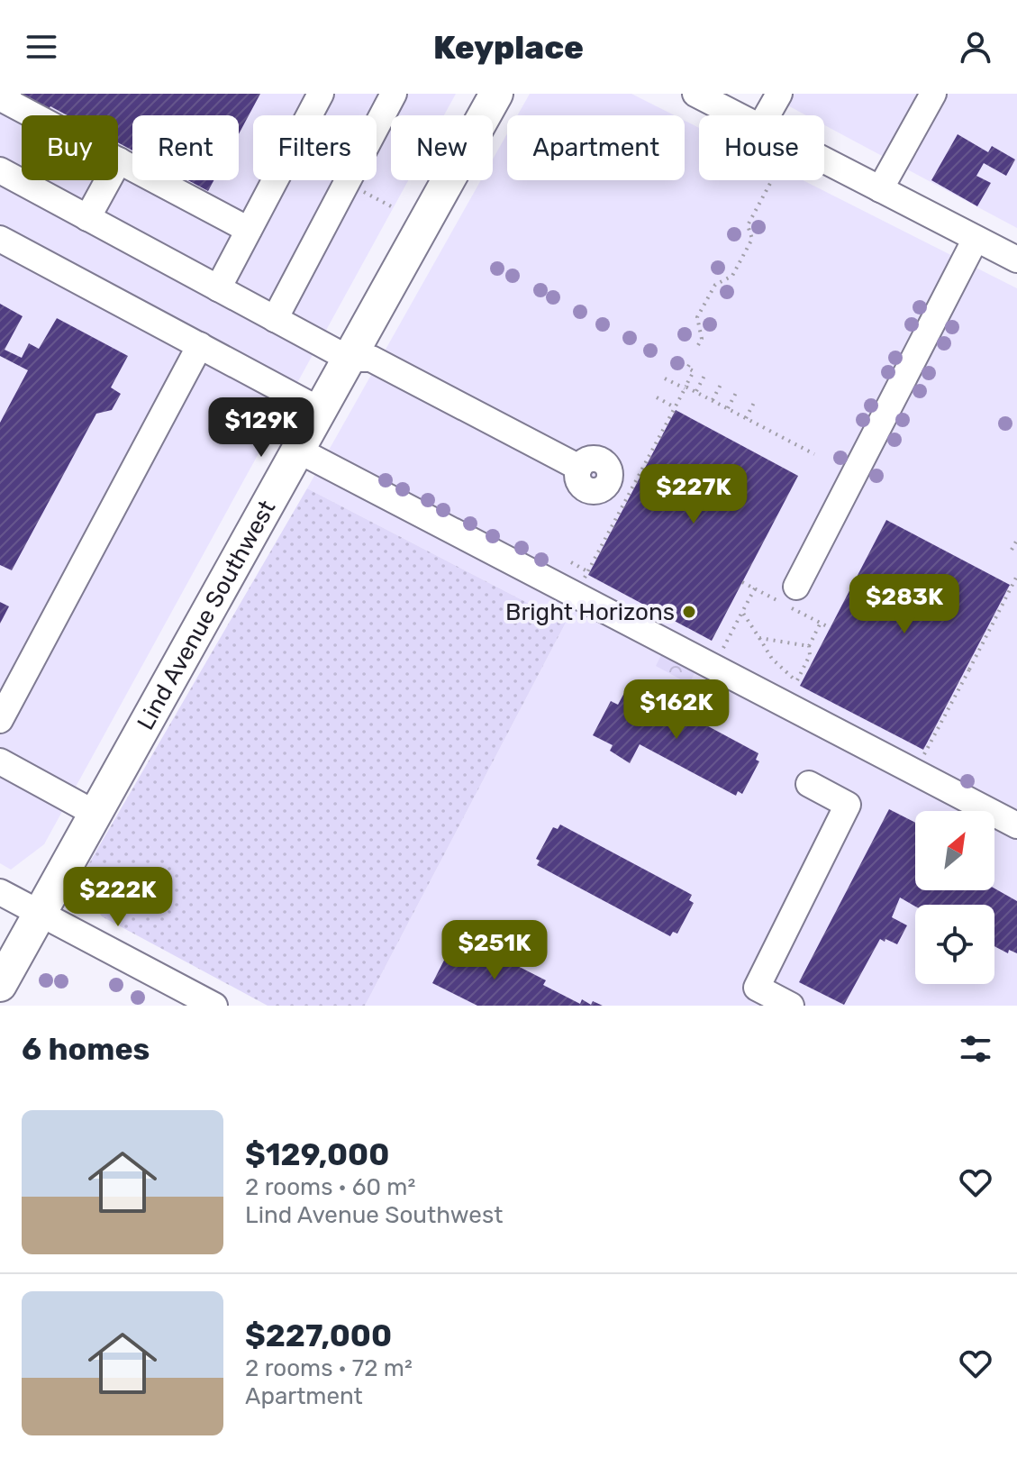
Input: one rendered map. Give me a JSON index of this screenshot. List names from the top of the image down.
{
  "streets": {
    "main road": ["Lind Avenue Southwest"]
  },
  "places": ["Bright Horizons"],
  "north": "top right",
  "page": {
    "header": "Keyplace",
    "chip": [
      "Buy",
      "Rent",
      "Filters",
      "New",
      "Apartment",
      "House"
    ],
    "price": [
      "$129K",
      "$227K",
      "$283K",
      "$162K",
      "$222K",
      "$251K"
    ],
    "heading": "6 homes",
    "list": [
      {
        "name": "$129,000",
        "note": "2 rooms · 60 m² · Lind Avenue Southwest"
      },
      {
        "name": "$227,000",
        "note": "2 rooms · 72 m² · Apartment"
      }
    ]
  }
}
